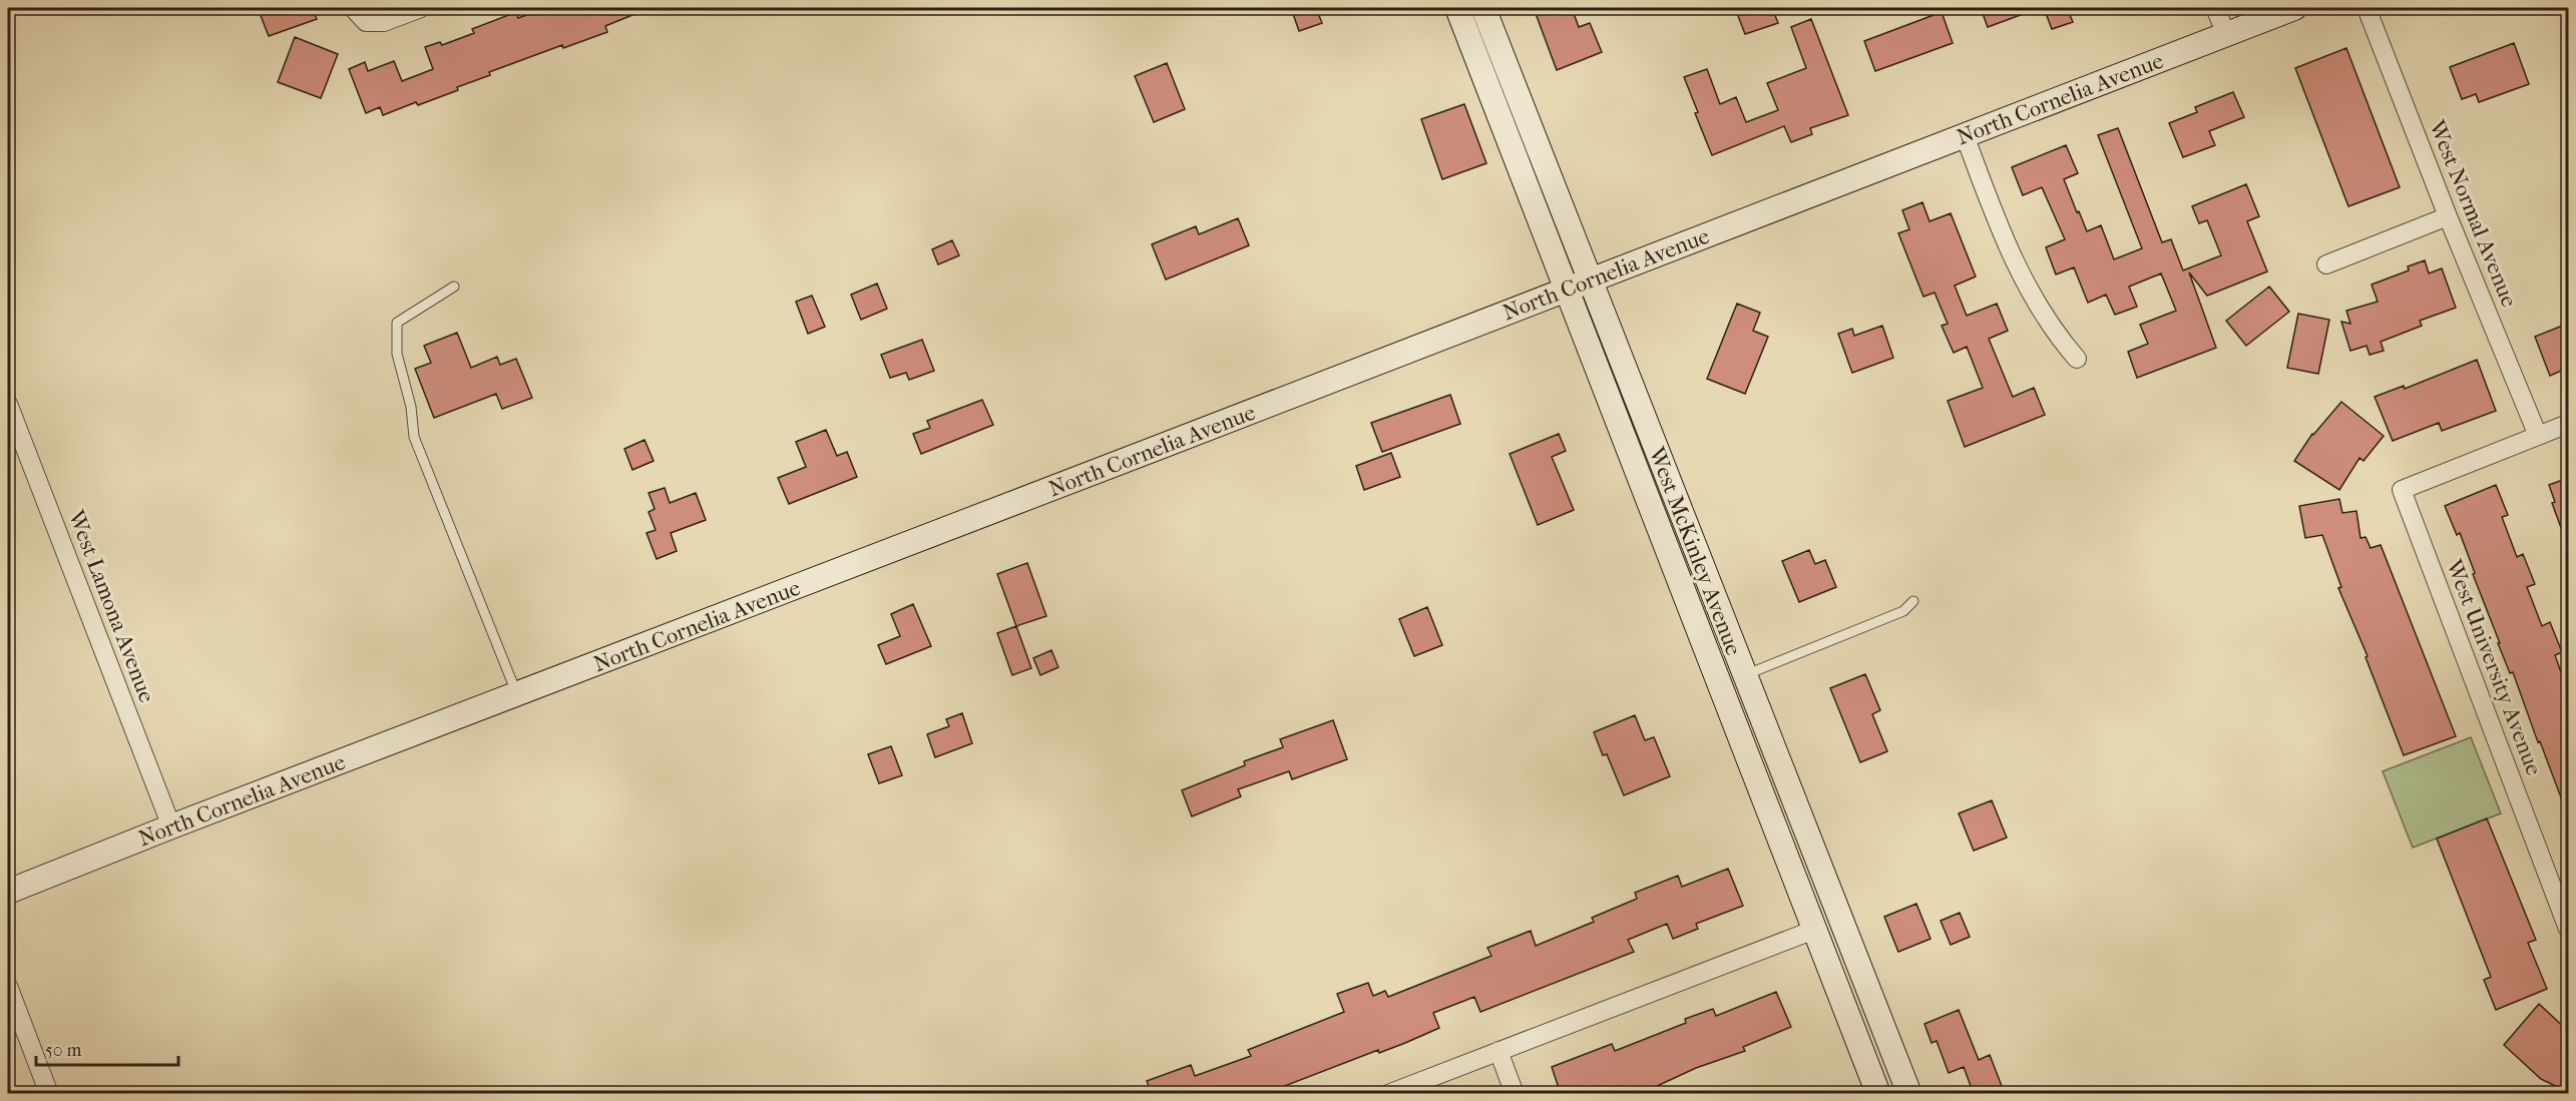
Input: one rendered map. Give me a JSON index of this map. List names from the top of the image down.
{
  "streets": {
    "street": [
      "North Cornelia Avenue",
      "West Normal Avenue",
      "West McKinley Avenue",
      "West Lamona Avenue",
      "West University Avenue"
    ]
  },
  "crossings": [
    ["North Cornelia Avenue", "West McKinley Avenue"],
    ["North Cornelia Avenue", "West Lamona Avenue"],
    ["West Normal Avenue", "West University Avenue"]
  ],
  "scale_bar": "50 m"
}
